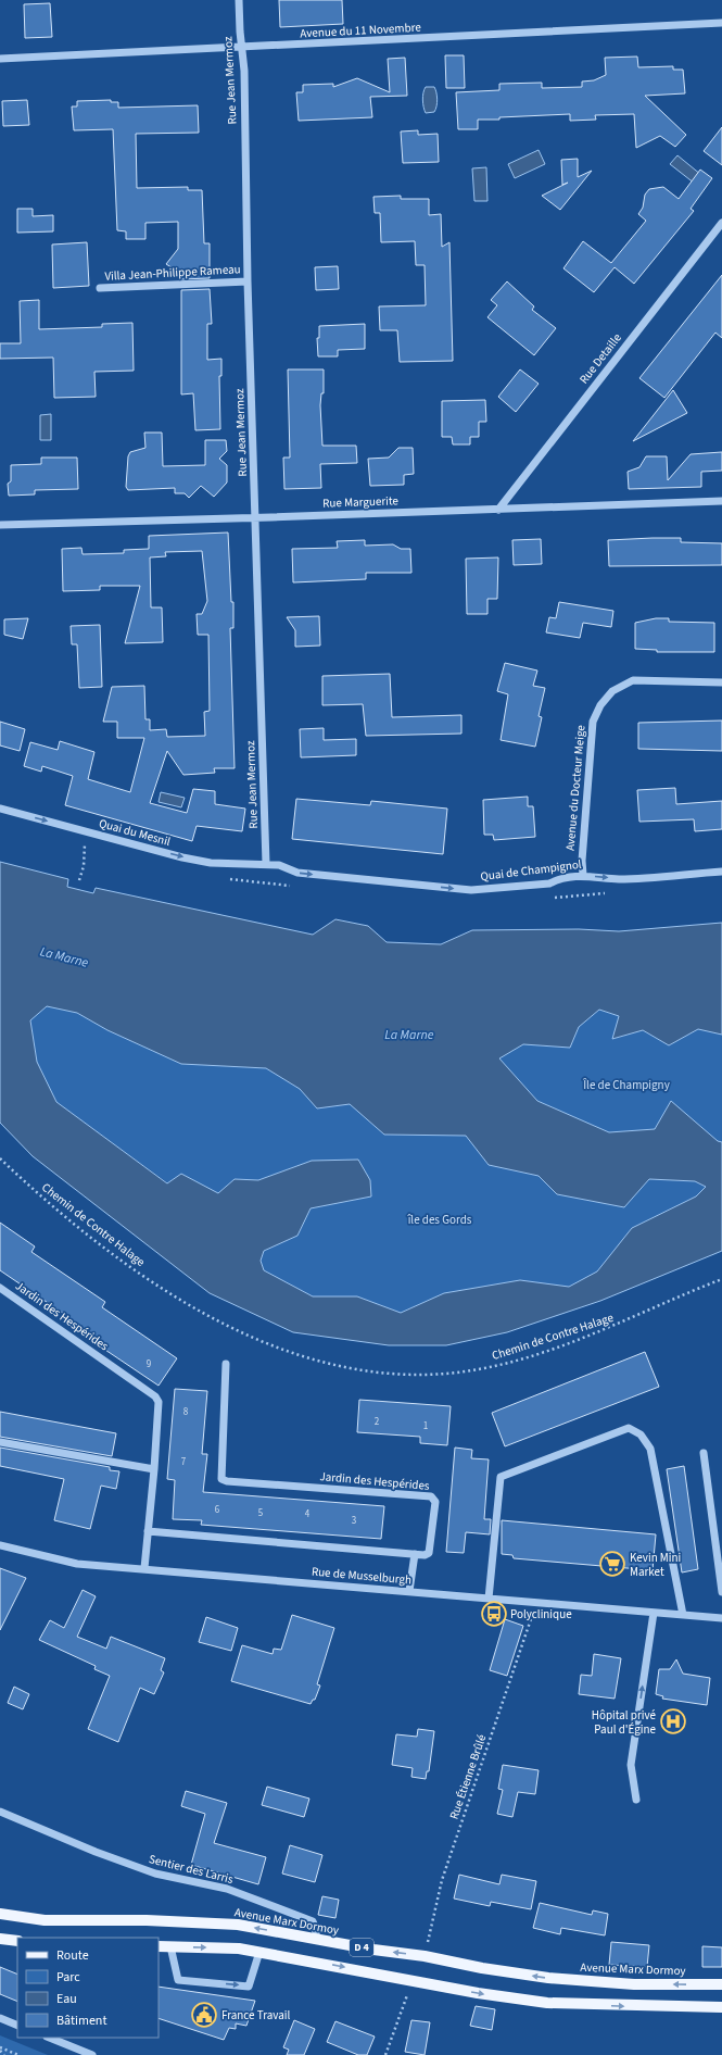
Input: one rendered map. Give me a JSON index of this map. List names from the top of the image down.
{
  "streets": {
    "main road": ["Avenue Marx Dormoy", "D 4"],
    "street": [
      "Avenue du 11 Novembre",
      "Rue Jean Mermoz",
      "Villa Jean-Philippe Rameau",
      "Rue Detaille",
      "Rue Marguerite",
      "Avenue du Docteur Meige",
      "Quai du Mesnil",
      "Quai de Champignol",
      "Jardin des Hespérides",
      "Rue de Musselburgh",
      "Sentier des Larris"
    ],
    "path": ["Chemin de Contre Halage", "Rue Étienne Brûlé"]
  },
  "crossings": [
    ["Avenue du 11 Novembre", "Rue Jean Mermoz"],
    ["Rue Jean Mermoz", "Villa Jean-Philippe Rameau"],
    ["Rue Jean Mermoz", "Rue Marguerite"],
    ["Rue Jean Mermoz", "Quai du Mesnil"],
    ["Rue Jean Mermoz", "Quai de Champignol"],
    ["Rue Detaille", "Rue Marguerite"],
    ["Avenue du Docteur Meige", "Quai de Champignol"],
    ["Quai du Mesnil", "Quai de Champignol"],
    ["Jardin des Hespérides", "Rue de Musselburgh"],
    ["Sentier des Larris", "Avenue Marx Dormoy"]
  ],
  "one_way": ["Quai du Mesnil", "Quai de Champignol"],
  "water": ["La Marne"],
  "parks": ["Île de Champigny", "île des Gords"],
  "places": {
    "supermarket": ["Kevin Mini Market"],
    "bus stop": ["Polyclinique"],
    "hospital": ["Hôpital privé Paul d'Égine"],
    "public building": ["France Travail"]
  },
  "house_numbers": [
    "9",
    "8",
    "2",
    "1",
    "7",
    "6",
    "5",
    "4",
    "3"
  ],
  "legend": [
    "Route",
    "Parc",
    "Eau",
    "Bâtiment"
  ]
}
